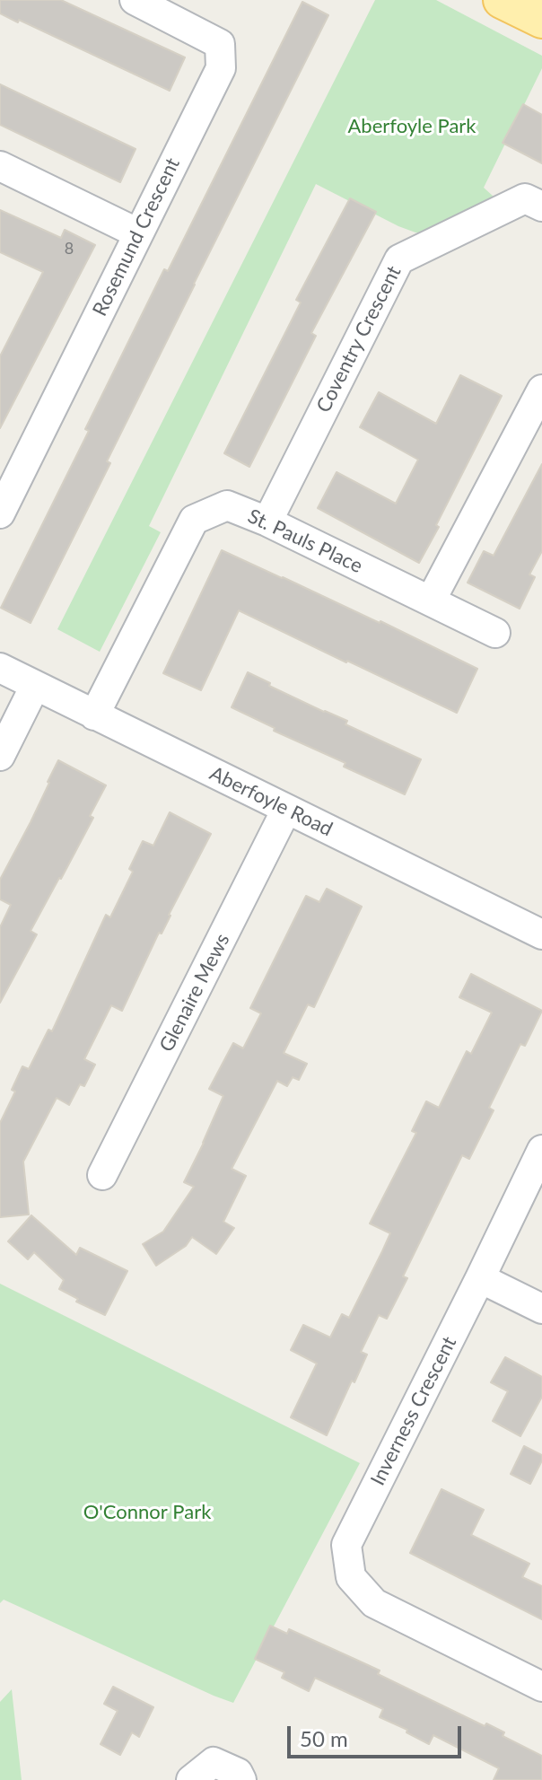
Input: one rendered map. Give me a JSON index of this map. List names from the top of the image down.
{
  "streets": {
    "street": [
      "Rosemund Crescent",
      "Coventry Crescent",
      "St. Pauls Place",
      "Aberfoyle Road",
      "Glenaire Mews",
      "Inverness Crescent"
    ]
  },
  "crossings": [
    ["Coventry Crescent", "St. Pauls Place"],
    ["St. Pauls Place", "Aberfoyle Road"],
    ["Aberfoyle Road", "Glenaire Mews"]
  ],
  "parks": ["Aberfoyle Park", "O'Connor Park"],
  "house_numbers": ["8"],
  "scale_bar": "50 m"
}
